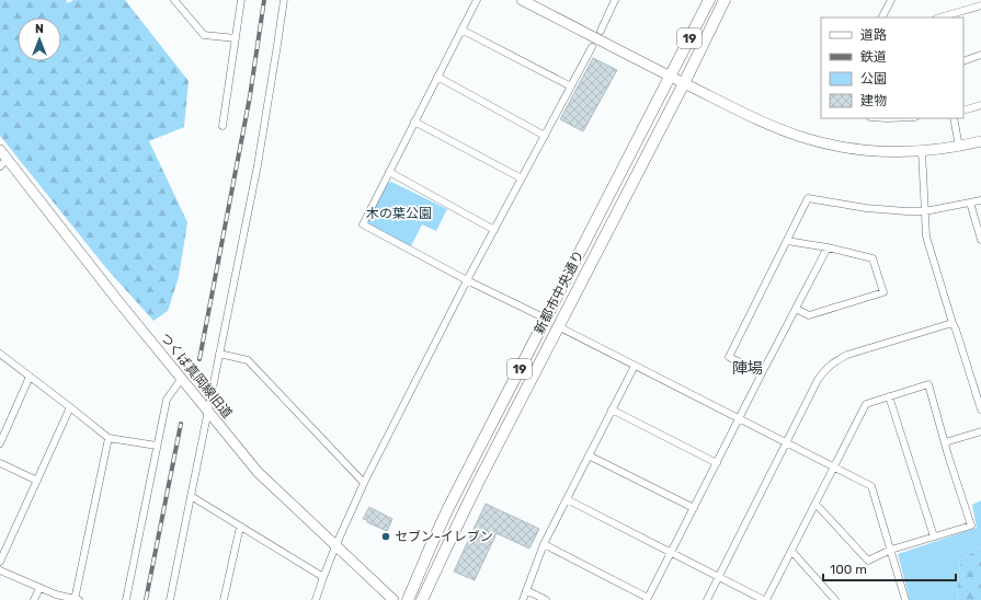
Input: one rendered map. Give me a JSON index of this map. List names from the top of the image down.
{
  "streets": {
    "main road": ["19", "新都市中央通り"],
    "street": ["つくば真岡線旧道"]
  },
  "districts": ["陣場"],
  "parks": ["木の葉公園"],
  "places": ["セブン-イレブン"],
  "legend": [
    "道路",
    "鉄道",
    "公園",
    "建物"
  ],
  "scale_bar": "100 m",
  "north": "top"
}
